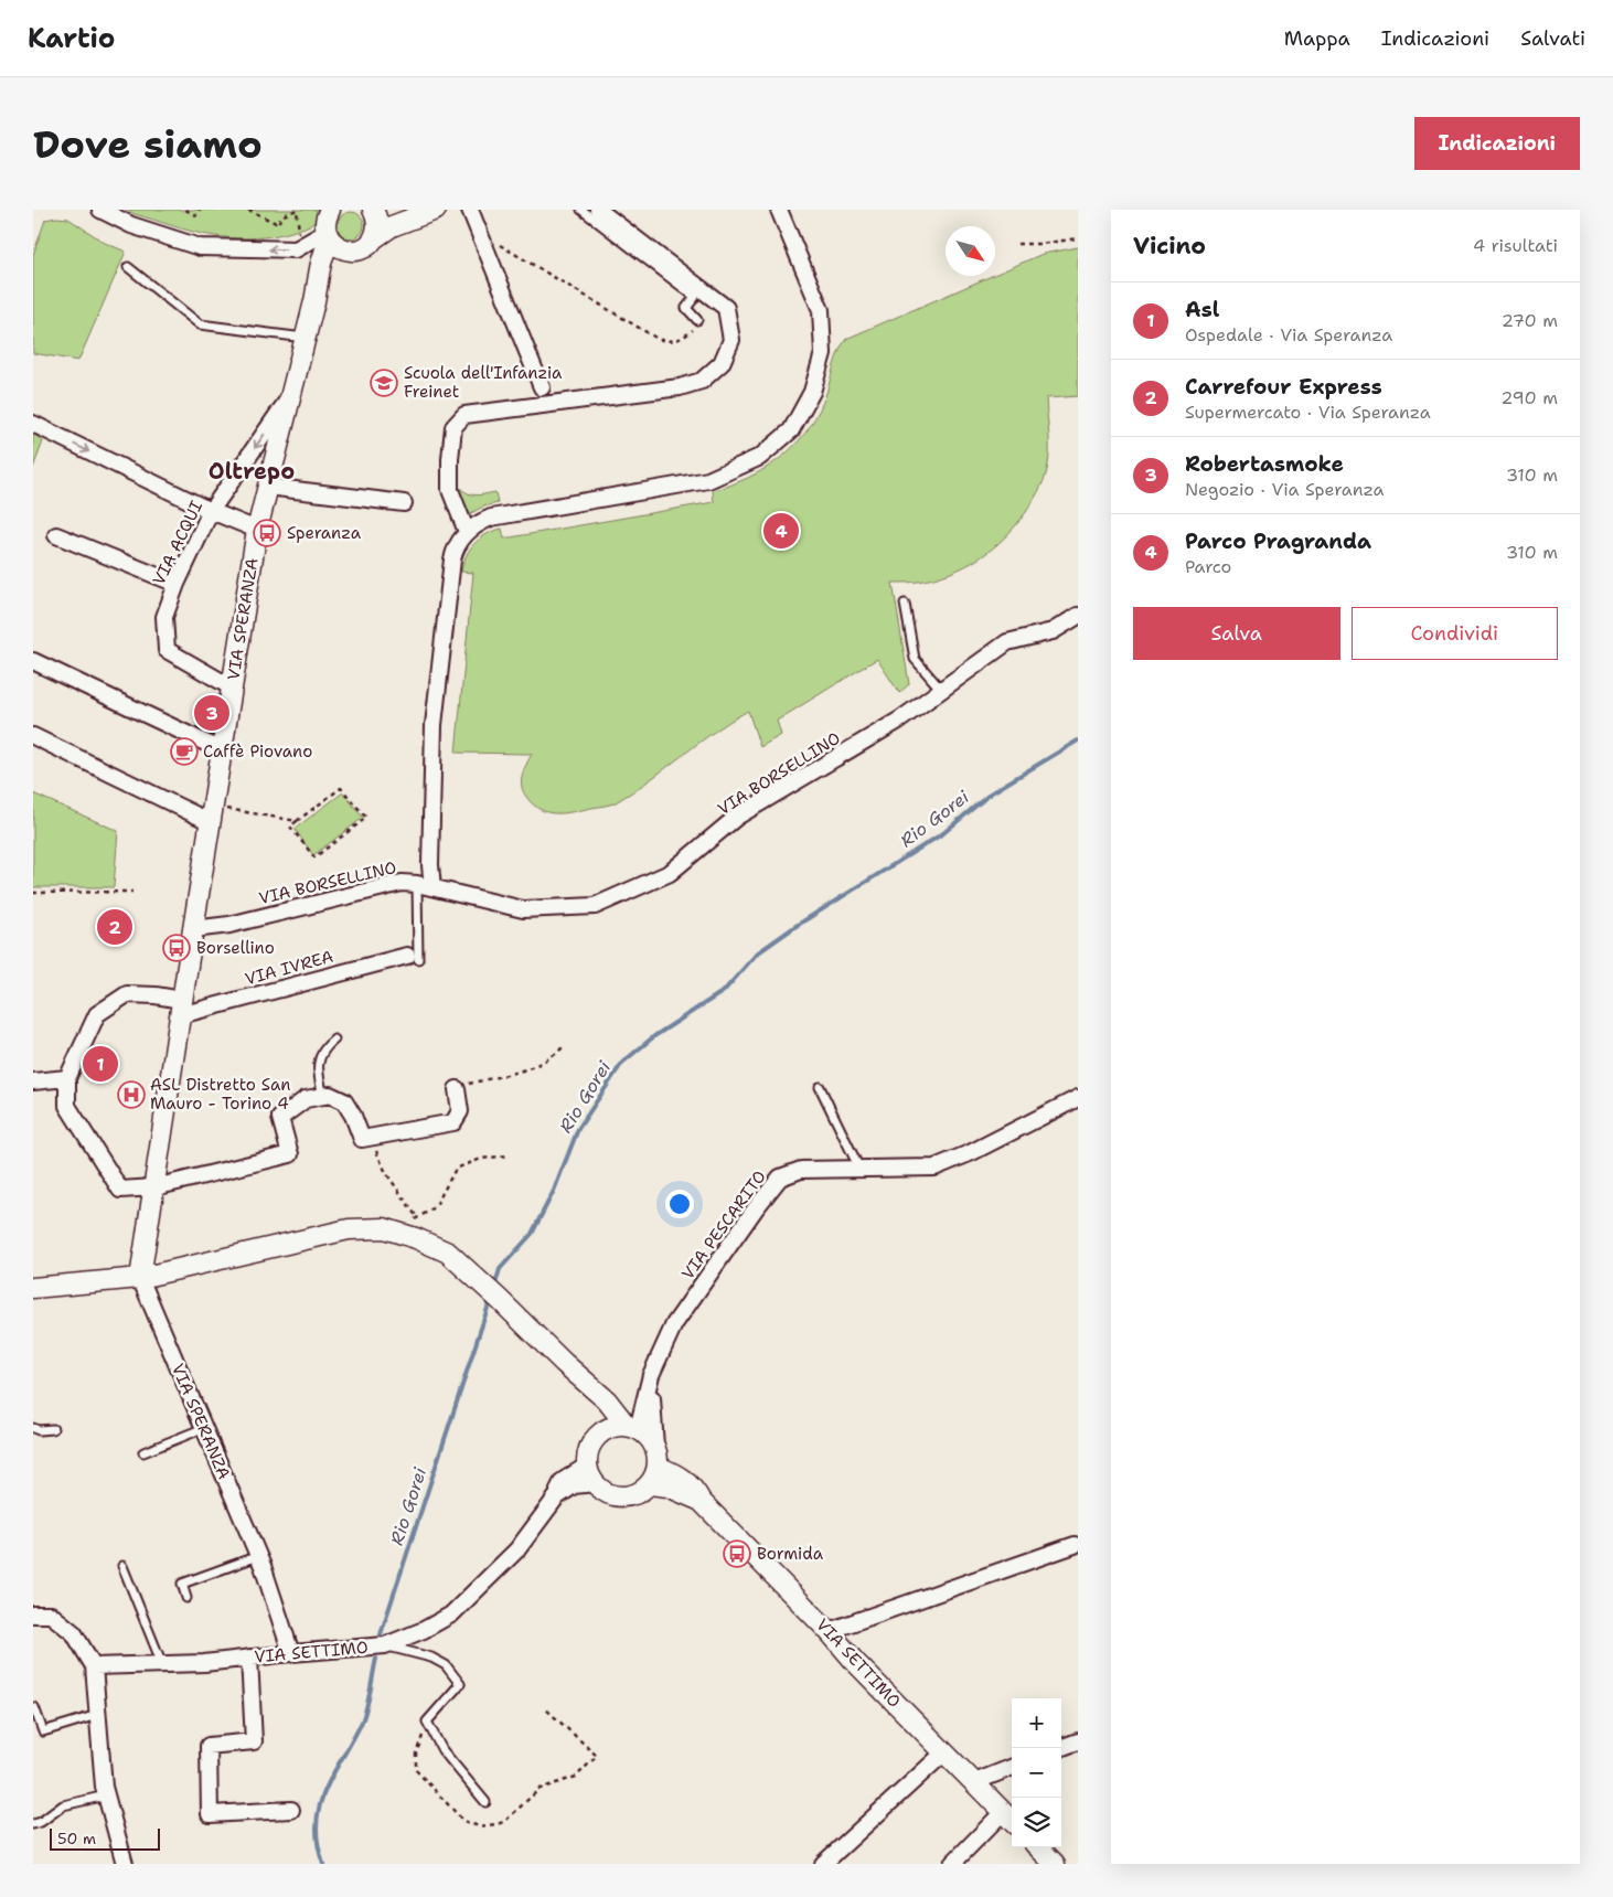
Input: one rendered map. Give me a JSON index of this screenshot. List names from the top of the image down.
{
  "streets": {
    "street": [
      "VIA ACQUI",
      "VIA SPERANZA",
      "VIA BORSELLINO",
      "VIA IVREA",
      "VIA PESCARITO",
      "VIA SETTIMO"
    ]
  },
  "crossings": [
    ["VIA ACQUI", "VIA SPERANZA"],
    ["VIA SPERANZA", "VIA BORSELLINO"],
    ["VIA SPERANZA", "VIA IVREA"],
    ["VIA SPERANZA", "VIA SETTIMO"],
    ["VIA PESCARITO", "VIA SETTIMO"]
  ],
  "one_way": ["VIA ACQUI"],
  "districts": ["Oltrepo"],
  "water": ["Rio Gorei"],
  "places": {
    "school or university": ["Scuola dell'Infanzia Freinet"],
    "bus stop": ["Speranza", "Borsellino", "Bormida"],
    "cafe": ["Caffè Piovano"],
    "hospital": ["ASL Distretto San Mauro - Torino 4"]
  },
  "scale_bar": "50 m",
  "north": "bottom right",
  "page": {
    "header": "Kartio",
    "nav": ["Mappa", "Indicazioni", "Salvati"],
    "buttons": [
      "Indicazioni",
      ["Salva", "Condividi"]
    ],
    "title": "Dove siamo",
    "heading": ["Vicino", "4 risultati"],
    "list": [
      {
        "mark": "1",
        "name": "Asl",
        "note": "Ospedale · Via Speranza",
        "value": "270 m"
      },
      {
        "mark": "2",
        "name": "Carrefour Express",
        "note": "Supermercato · Via Speranza",
        "value": "290 m"
      },
      {
        "mark": "3",
        "name": "Robertasmoke",
        "note": "Negozio · Via Speranza",
        "value": "310 m"
      },
      {
        "mark": "4",
        "name": "Parco Pragranda",
        "note": "Parco",
        "value": "310 m"
      }
    ],
    "pins": [
      "4",
      "3",
      "2",
      "1"
    ],
    "map_buttons": ["+", "−"],
    "scale": "50 m"
  }
}
